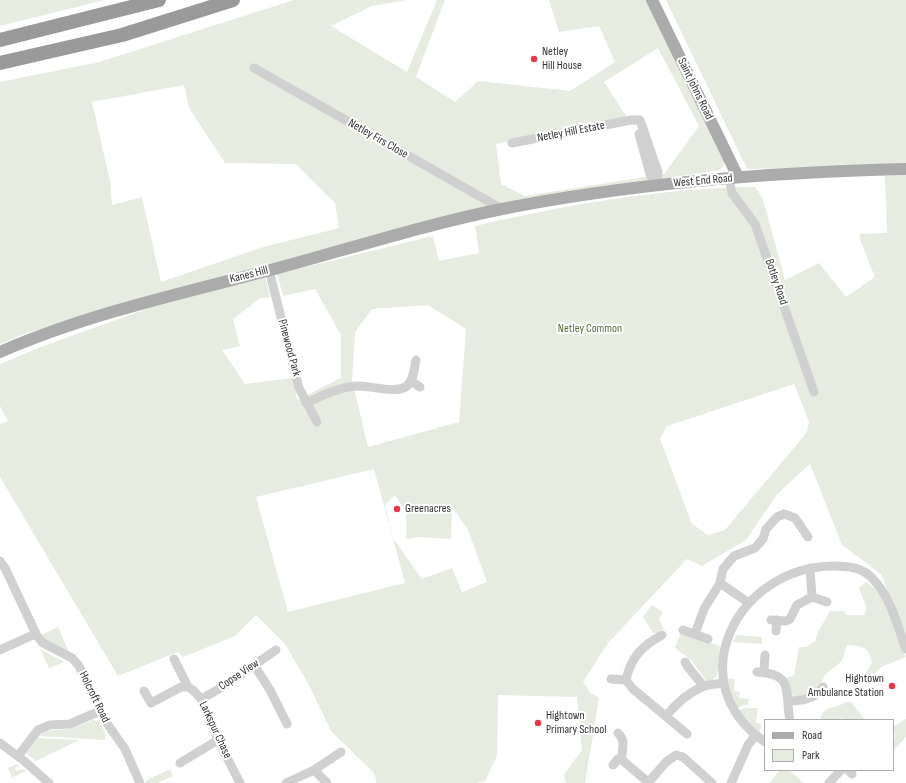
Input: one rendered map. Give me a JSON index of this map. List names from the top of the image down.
{
  "streets": {
    "main road": ["Saint Johns Road", "West End Road", "Kanes Hill"],
    "street": [
      "Netley Hill Estate",
      "Netley Firs Close",
      "Botley Road",
      "Pinewood Park",
      "Copse View",
      "Holcroft Road",
      "Larkspur Chase"
    ]
  },
  "crossings": [
    ["Saint Johns Road", "West End Road"],
    ["Saint Johns Road", "Botley Road"],
    ["Netley Hill Estate", "West End Road"],
    ["Netley Firs Close", "West End Road"],
    ["Netley Firs Close", "Kanes Hill"],
    ["West End Road", "Kanes Hill"],
    ["West End Road", "Botley Road"],
    ["Kanes Hill", "Pinewood Park"],
    ["Copse View", "Larkspur Chase"]
  ],
  "parks": ["Netley Common"],
  "places": [
    "Netley Hill House",
    "Greenacres",
    "Hightown Ambulance Station",
    "Hightown Primary School"
  ],
  "legend": ["Road", "Park"]
}
